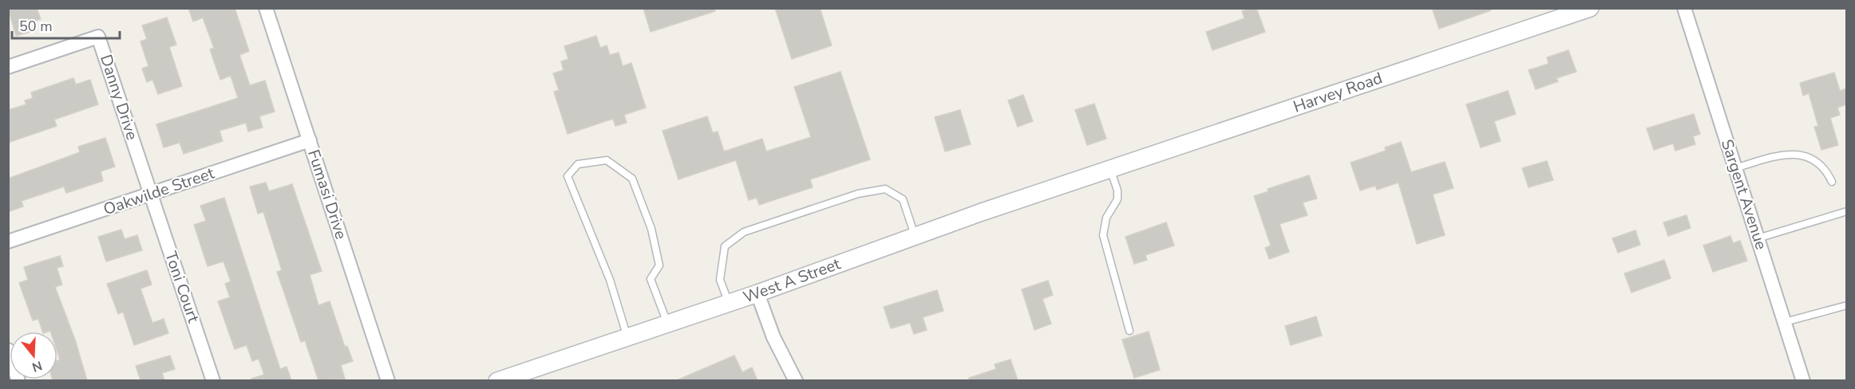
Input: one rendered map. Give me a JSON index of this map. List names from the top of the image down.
{
  "streets": {
    "street": [
      "Harvey Road",
      "Danny Drive",
      "Oakwilde Street",
      "Fumasi Drive",
      "Sargent Avenue",
      "West A Street",
      "Toni Court"
    ]
  },
  "crossings": [
    ["Harvey Road", "West A Street"],
    ["Danny Drive", "Oakwilde Street"],
    ["Danny Drive", "Toni Court"],
    ["Oakwilde Street", "Fumasi Drive"],
    ["Oakwilde Street", "Toni Court"]
  ],
  "scale_bar": "50 m",
  "north": "bottom"
}
